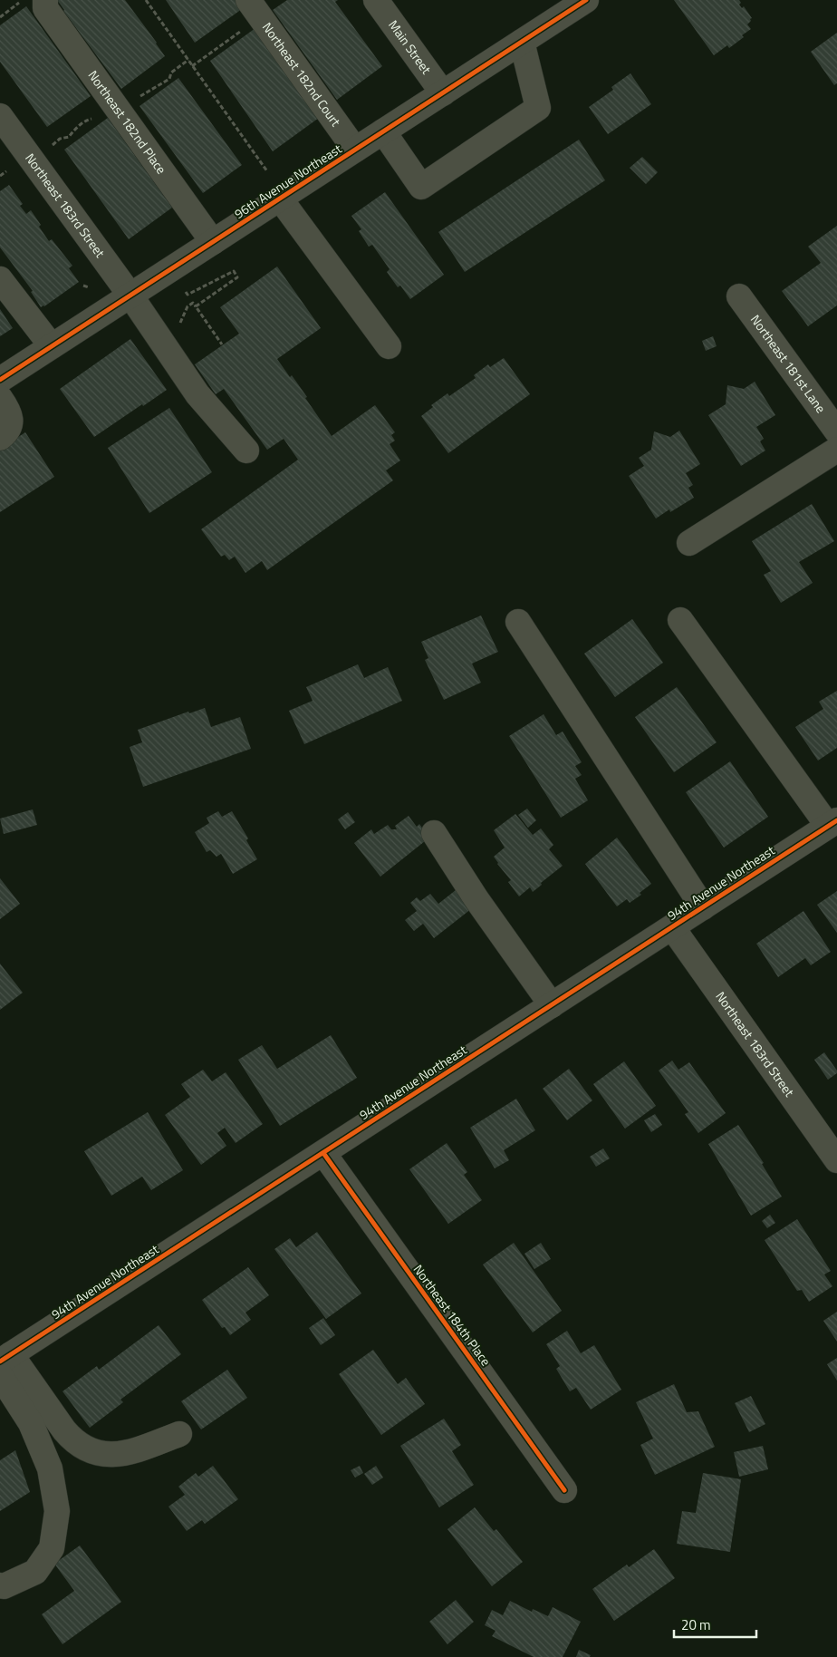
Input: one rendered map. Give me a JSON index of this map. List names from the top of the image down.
{
  "streets": {
    "street": [
      "Main Street",
      "Northeast 182nd Court",
      "Northeast 182nd Place",
      "96th Avenue Northeast",
      "Northeast 183rd Street",
      "Northeast 181st Lane",
      "94th Avenue Northeast",
      "Northeast 184th Place"
    ]
  },
  "crossings": [
    ["Main Street", "96th Avenue Northeast"],
    ["Northeast 182nd Court", "96th Avenue Northeast"],
    ["Northeast 182nd Place", "96th Avenue Northeast"],
    ["96th Avenue Northeast", "Northeast 183rd Street"],
    ["Northeast 183rd Street", "94th Avenue Northeast"],
    ["94th Avenue Northeast", "Northeast 184th Place"]
  ],
  "scale_bar": "20 m"
}
